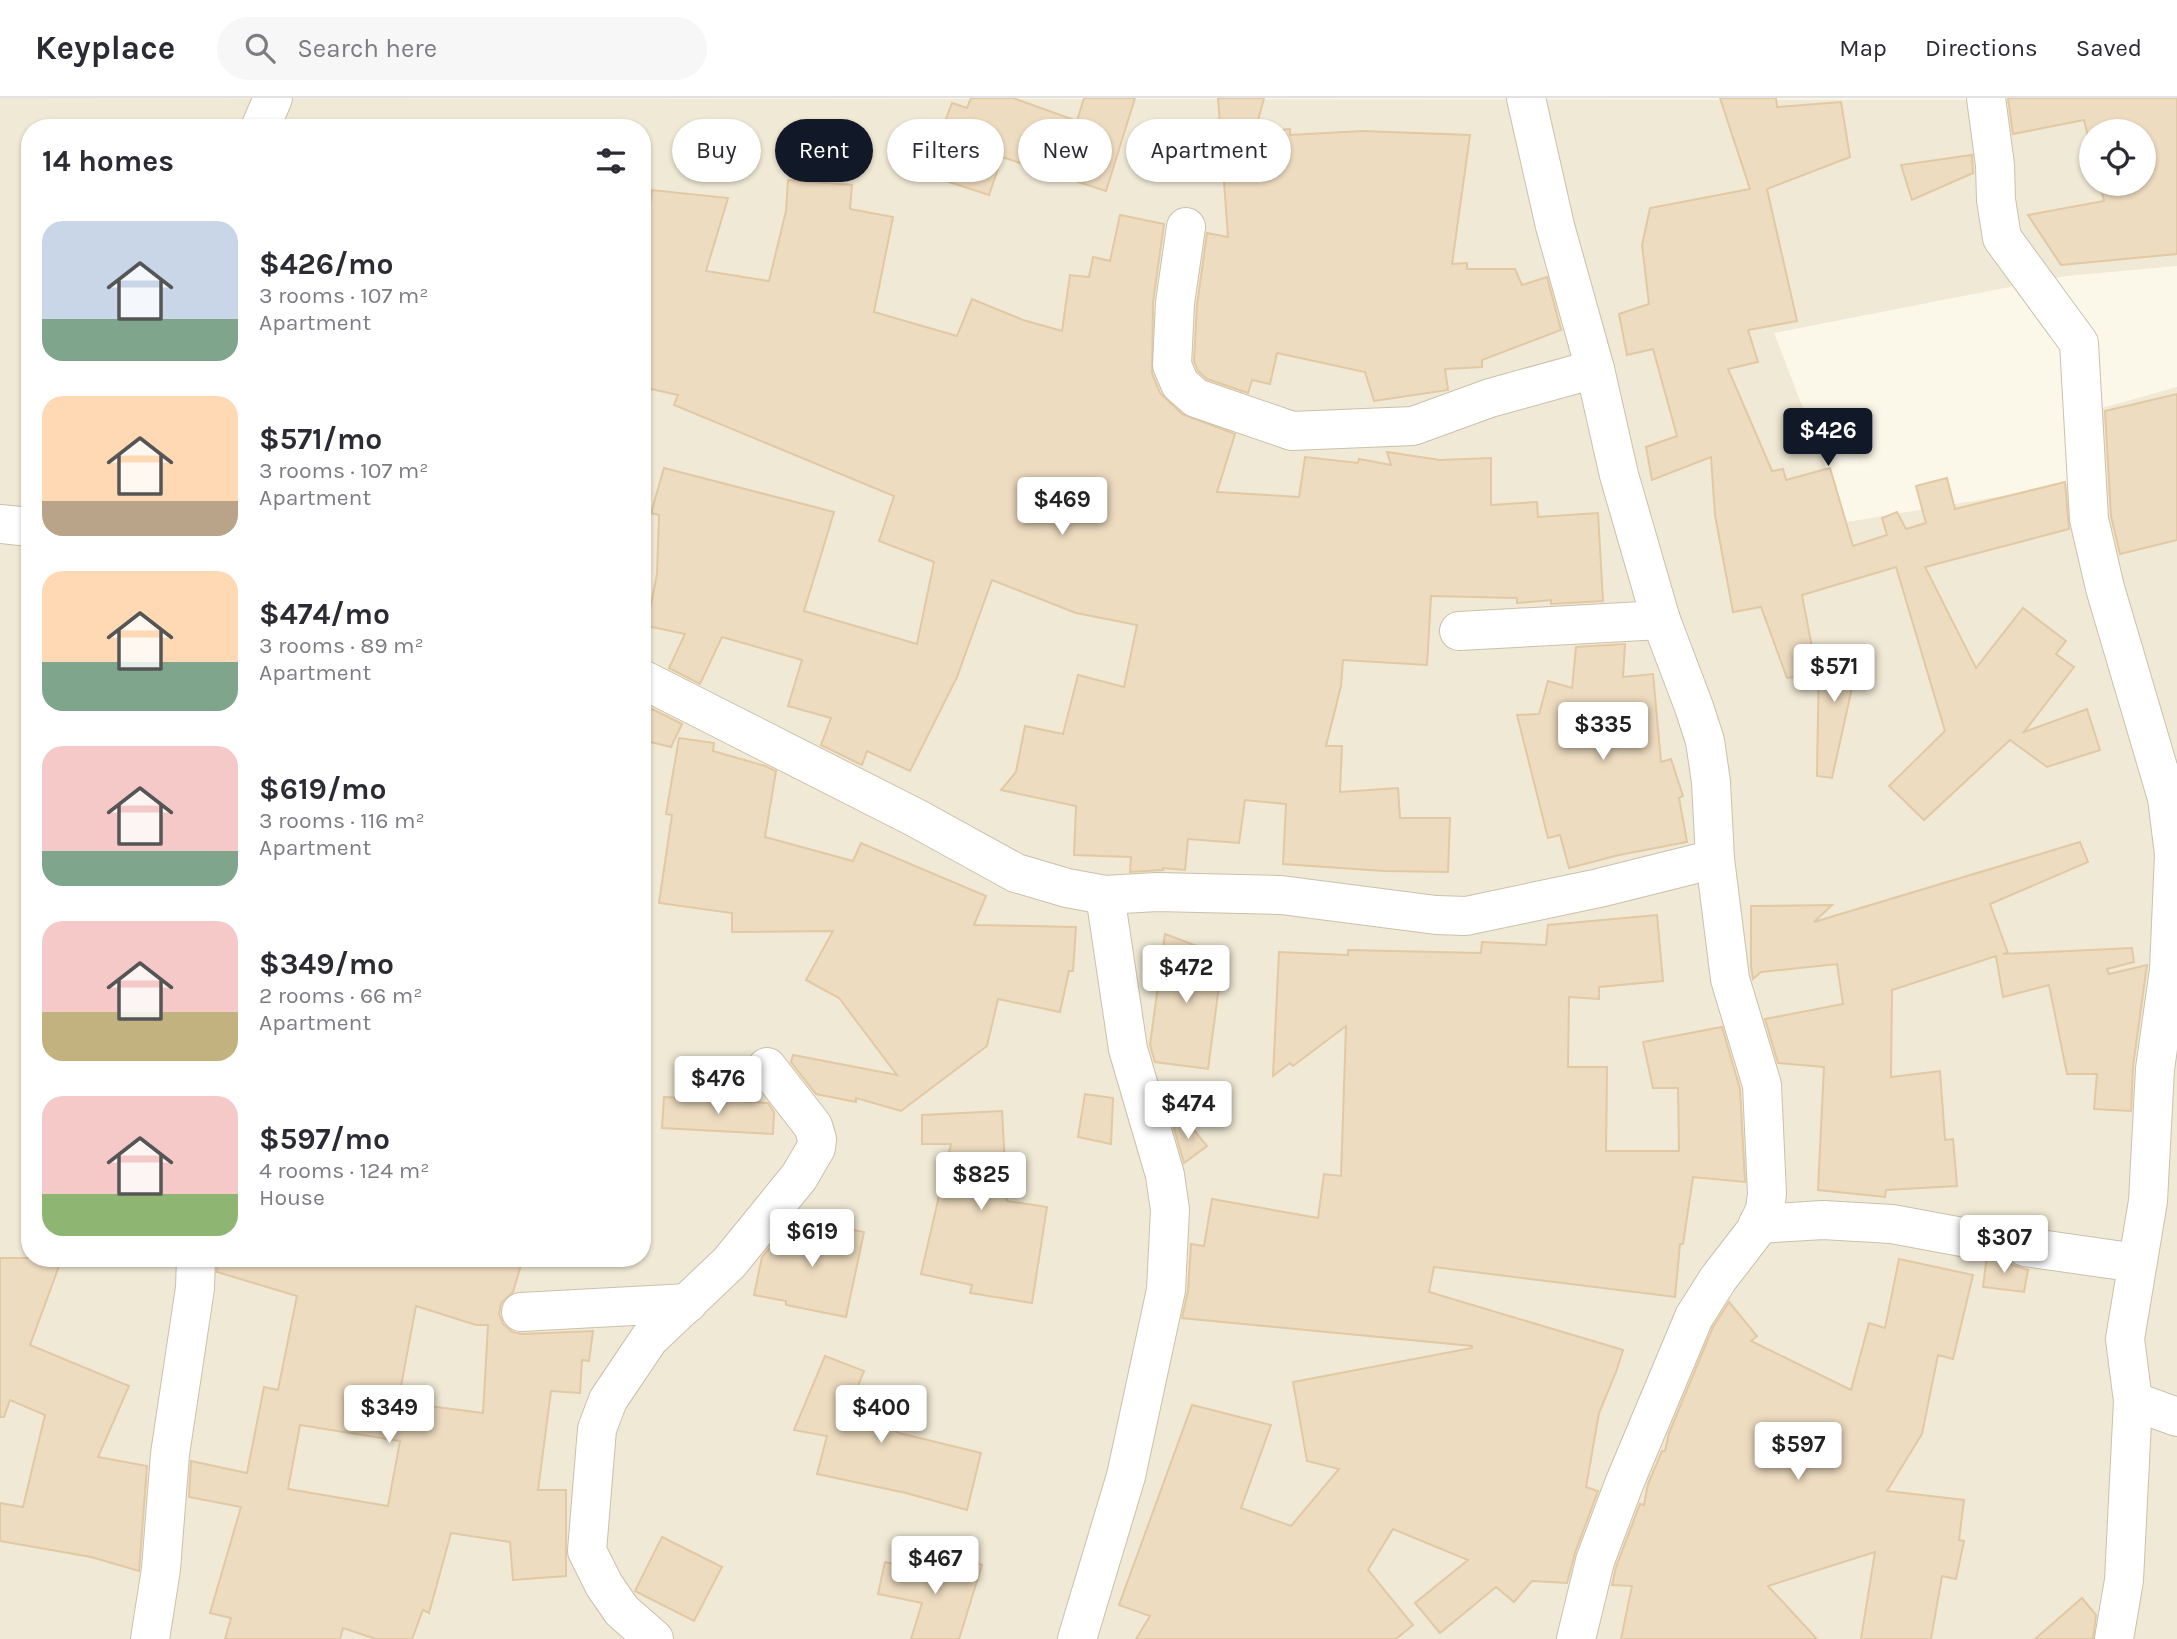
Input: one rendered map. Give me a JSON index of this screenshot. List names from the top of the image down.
{
  "page": {
    "header": "Keyplace",
    "search": "Search here",
    "nav": ["Map", "Directions", "Saved"],
    "chip": [
      "Buy",
      "Rent",
      "Filters",
      "New",
      "Apartment"
    ],
    "heading": "14 homes",
    "list": [
      {
        "name": "$426/mo",
        "note": "3 rooms · 107 m² · Apartment"
      },
      {
        "name": "$571/mo",
        "note": "3 rooms · 107 m² · Apartment"
      },
      {
        "name": "$474/mo",
        "note": "3 rooms · 89 m² · Apartment"
      },
      {
        "name": "$619/mo",
        "note": "3 rooms · 116 m² · Apartment"
      },
      {
        "name": "$349/mo",
        "note": "2 rooms · 66 m² · Apartment"
      },
      {
        "name": "$597/mo",
        "note": "4 rooms · 124 m² · House"
      }
    ],
    "price": [
      "$426",
      "$469",
      "$571",
      "$335",
      "$472",
      "$476",
      "$474",
      "$825",
      "$619",
      "$307",
      "$349",
      "$400",
      "$597",
      "$467"
    ]
  }
}
